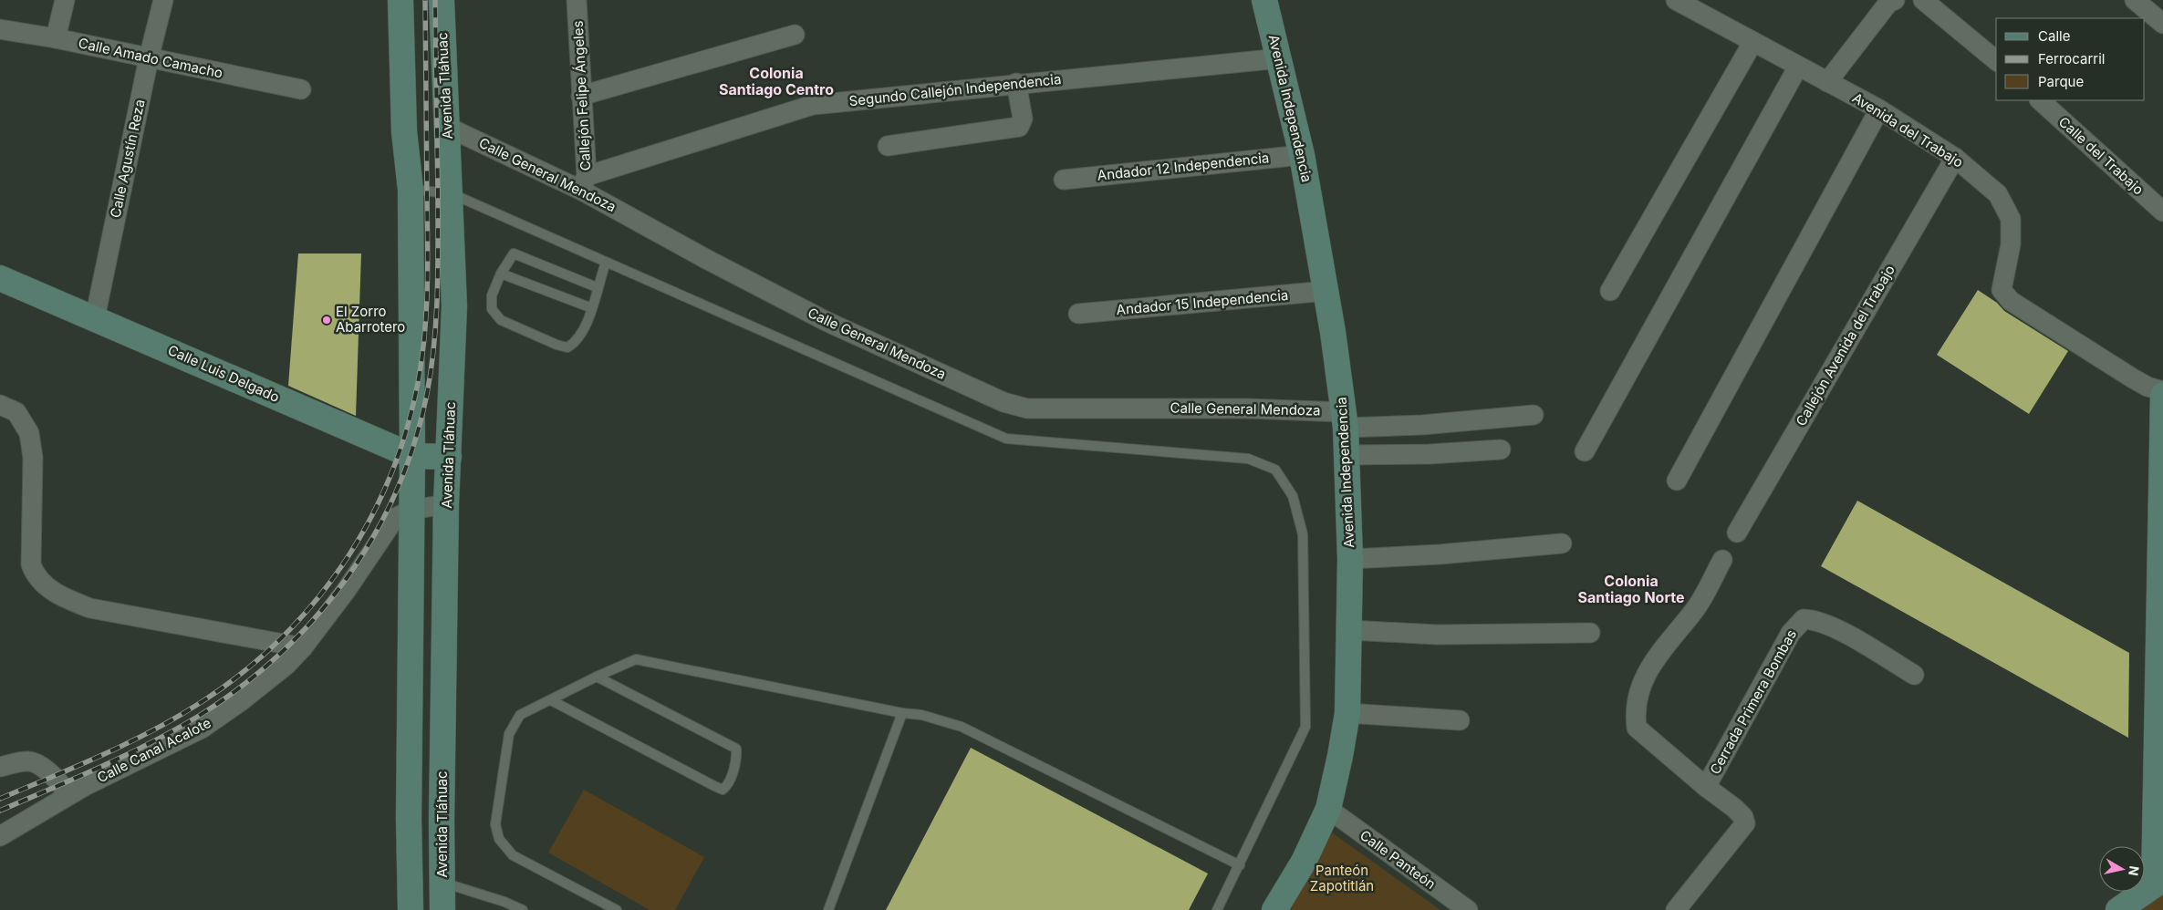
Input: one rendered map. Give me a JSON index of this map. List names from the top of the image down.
{
  "streets": {
    "street": [
      "Calle Amado Camacho",
      "Avenida Tláhuac",
      "Segundo Callejón Independencia",
      "Callejón Felipe Ángeles",
      "Avenida Independencia",
      "Avenida del Trabajo",
      "Calle del Trabajo",
      "Calle Agustín Reza",
      "Andador 12 Independencia",
      "Calle General Mendoza",
      "Andador 15 Independencia",
      "Callejón Avenida del Trabajo",
      "Calle Luis Delgado",
      "Cerrada Primera Bombas",
      "Calle Canal Acalote",
      "Calle Panteón"
    ]
  },
  "crossings": [
    ["Calle Amado Camacho", "Calle Agustín Reza"],
    ["Avenida Tláhuac", "Calle General Mendoza"],
    ["Avenida Tláhuac", "Calle Luis Delgado"],
    ["Avenida Tláhuac", "Calle Canal Acalote"],
    ["Segundo Callejón Independencia", "Callejón Felipe Ángeles"],
    ["Segundo Callejón Independencia", "Avenida Independencia"],
    ["Segundo Callejón Independencia", "Calle General Mendoza"],
    ["Callejón Felipe Ángeles", "Calle General Mendoza"],
    ["Avenida Independencia", "Andador 12 Independencia"],
    ["Avenida Independencia", "Calle General Mendoza"],
    ["Avenida Independencia", "Andador 15 Independencia"],
    ["Avenida Independencia", "Calle Panteón"],
    ["Avenida del Trabajo", "Callejón Avenida del Trabajo"],
    ["Calle Agustín Reza", "Calle Luis Delgado"]
  ],
  "districts": ["Colonia Santiago Centro", "Colonia Santiago Norte"],
  "parks": ["Panteón Zapotitlán"],
  "places": ["El Zorro Abarrotero"],
  "legend": ["Calle", "Ferrocarril", "Parque"],
  "north": "right"
}
